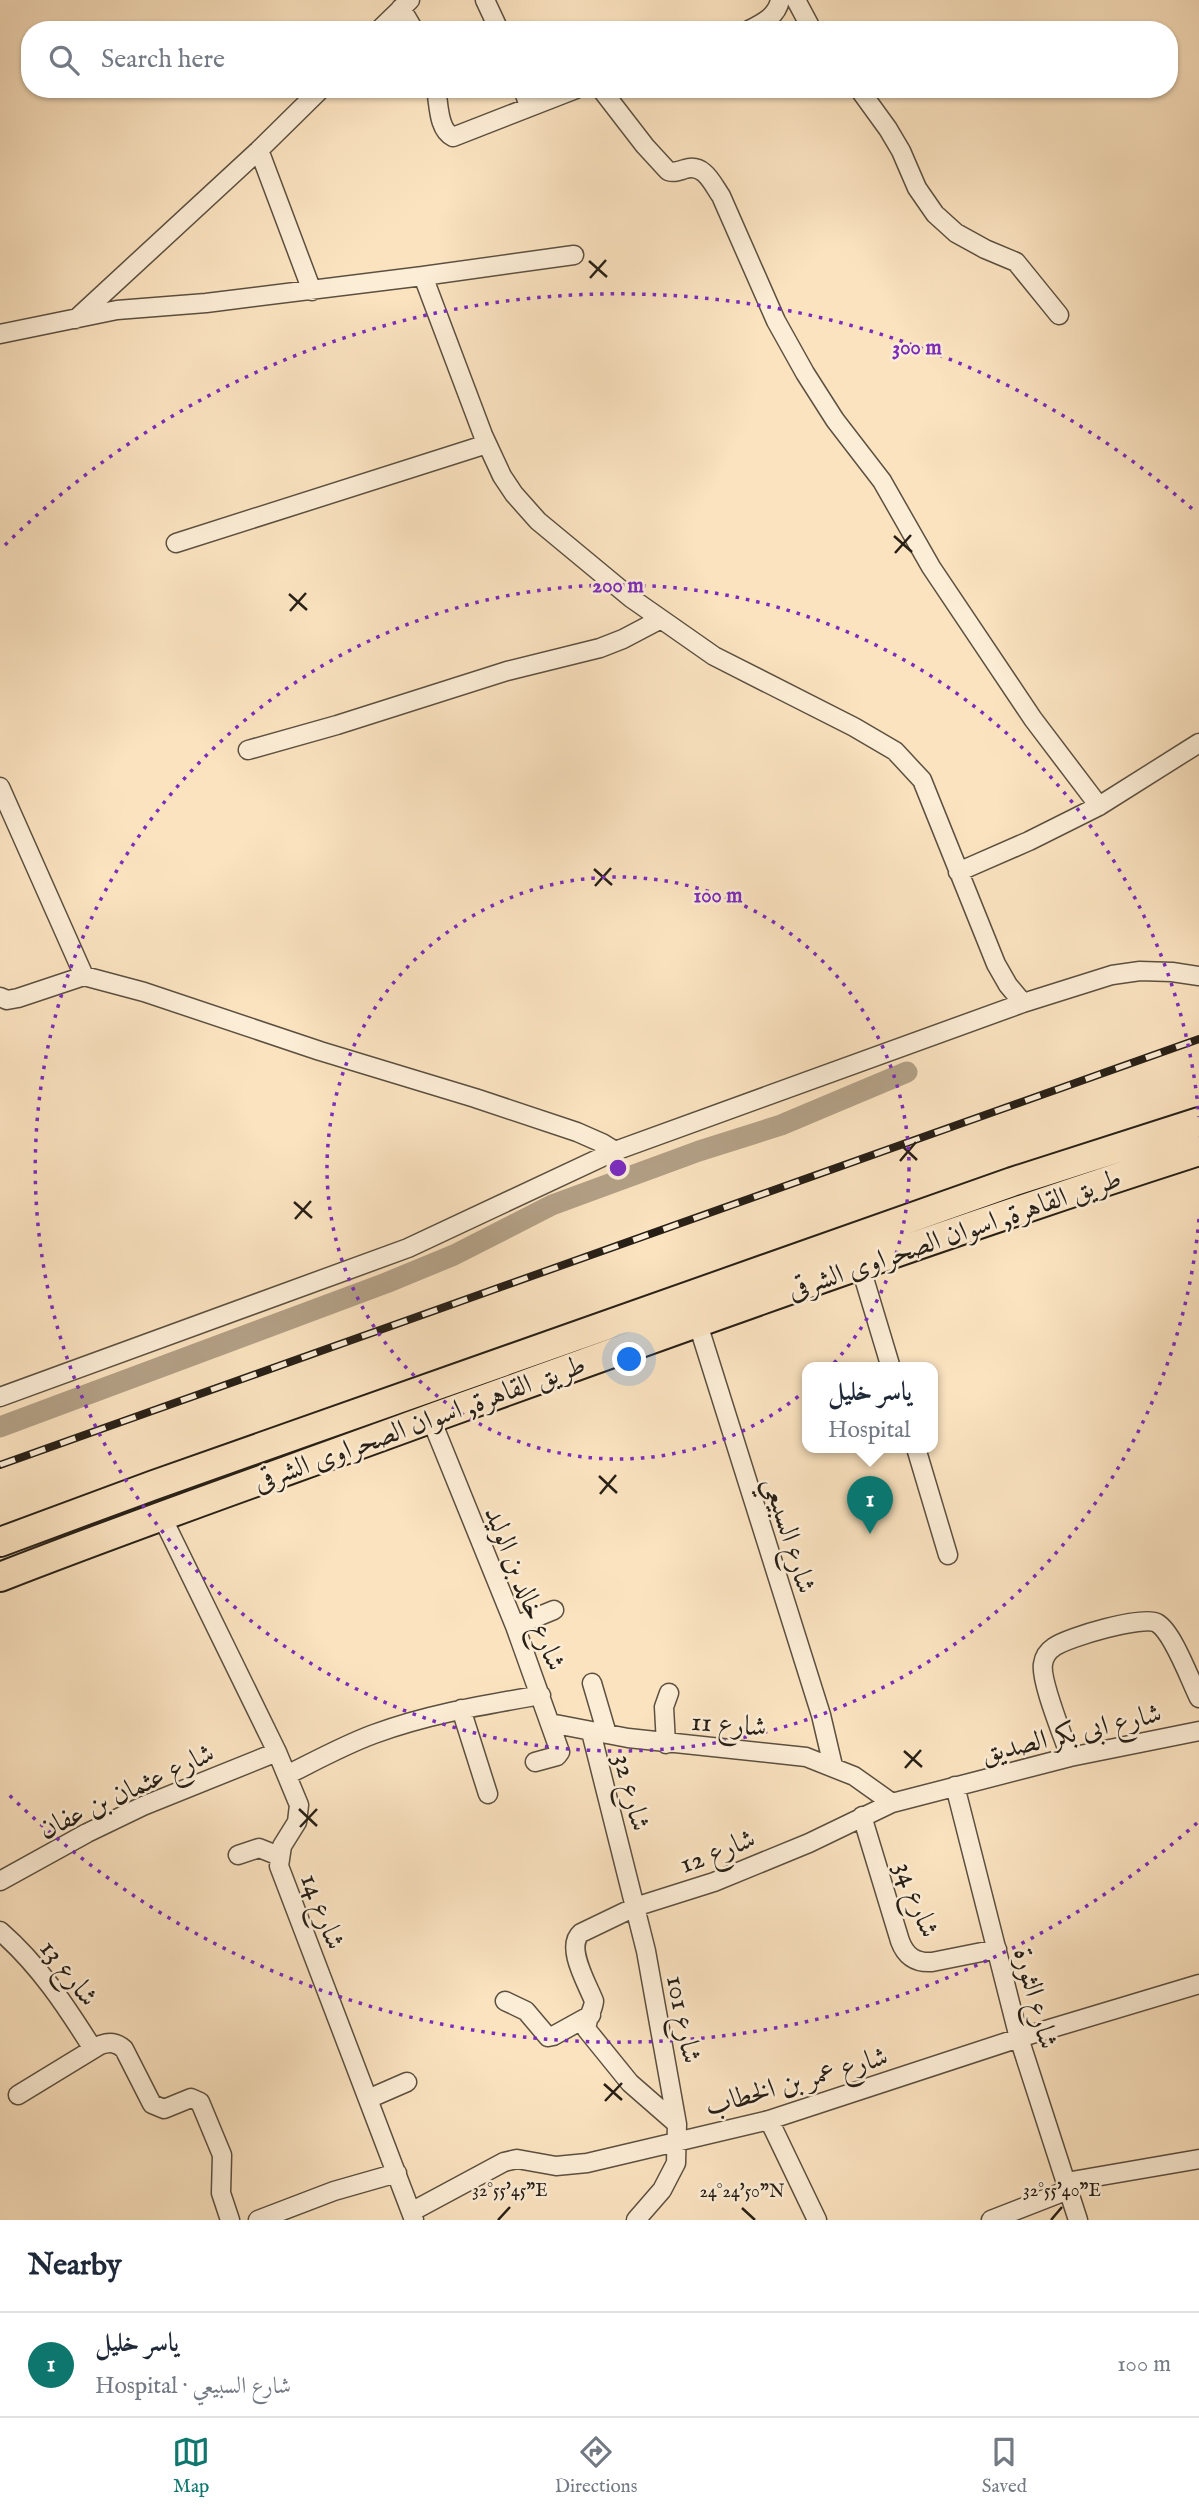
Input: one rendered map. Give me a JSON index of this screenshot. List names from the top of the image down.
{
  "streets": {
    "highway": ["طريق القاهرة, اسوان الصحراوى الشرقى"],
    "street": [
      "شارع السبيعي",
      "شارع خالد بن الوليد",
      "شارع 11",
      "شارع ابى بكر الصديق",
      "شارع عثمان بن عفان",
      "شارع 32",
      "شارع 12",
      "شارع 34",
      "شارع 14",
      "شارع 13",
      "شارع الثورة",
      "شارع 101",
      "شارع عمر بن الخطاب"
    ]
  },
  "crossings": [
    ["طريق القاهرة, اسوان الصحراوى الشرقى", "شارع السبيعي"],
    ["طريق القاهرة, اسوان الصحراوى الشرقى", "شارع خالد بن الوليد"],
    ["طريق القاهرة, اسوان الصحراوى الشرقى", "شارع 14"],
    ["شارع السبيعي", "شارع 11"],
    ["شارع خالد بن الوليد", "شارع 11"],
    ["شارع 11", "شارع 32"],
    ["شارع 11", "شارع 12"],
    ["شارع ابى بكر الصديق", "شارع 12"],
    ["شارع ابى بكر الصديق", "شارع الثورة"],
    ["شارع عثمان بن عفان", "شارع 14"],
    ["شارع 32", "شارع 12"],
    ["شارع 32", "شارع 101"],
    ["شارع 12", "شارع 34"],
    ["شارع 12", "شارع الثورة"],
    ["شارع 12", "شارع 101"],
    ["شارع 34", "شارع الثورة"],
    ["شارع 14", "شارع عمر بن الخطاب"],
    ["شارع الثورة", "شارع عمر بن الخطاب"],
    ["شارع 101", "شارع عمر بن الخطاب"]
  ],
  "page": {
    "search": "Search here",
    "popup": ["ياسر خليل", "Hospital"],
    "pins": "1",
    "heading": "Nearby",
    "list": [
      {
        "mark": "1",
        "name": "ياسر خليل",
        "note": "Hospital · شارع السبيعي",
        "value": "100 m"
      }
    ],
    "nav": ["Map", "Directions", "Saved"]
  },
  "coordinates": ["32°55'45\"E", "32°55'40\"E", "24°24'50\"N"],
  "rings": ["300 m", "200 m", "100 m"]
}
